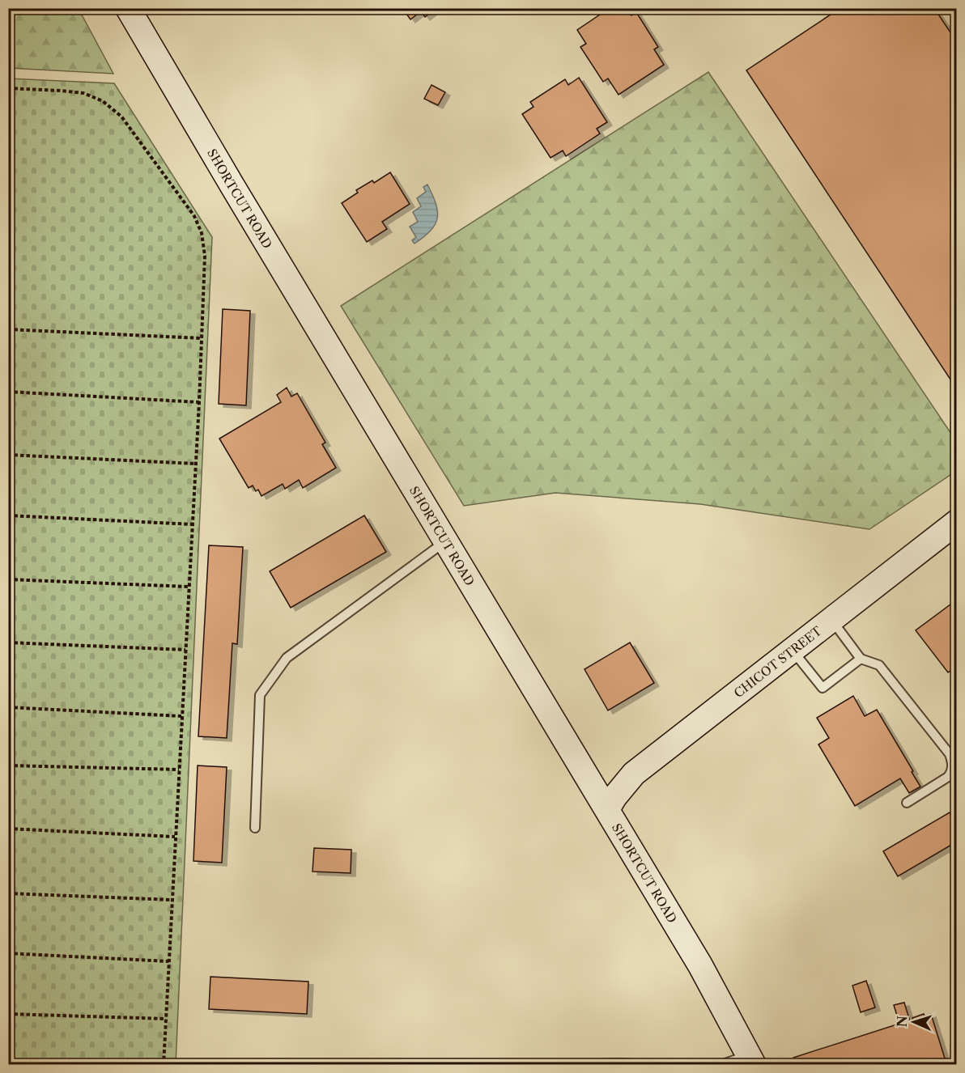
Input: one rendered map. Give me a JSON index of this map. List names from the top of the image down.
{
  "streets": {
    "main road": ["SHORTCUT ROAD", "CHICOT STREET"]
  },
  "crossings": [
    ["SHORTCUT ROAD", "CHICOT STREET"]
  ],
  "north": "left"
}
